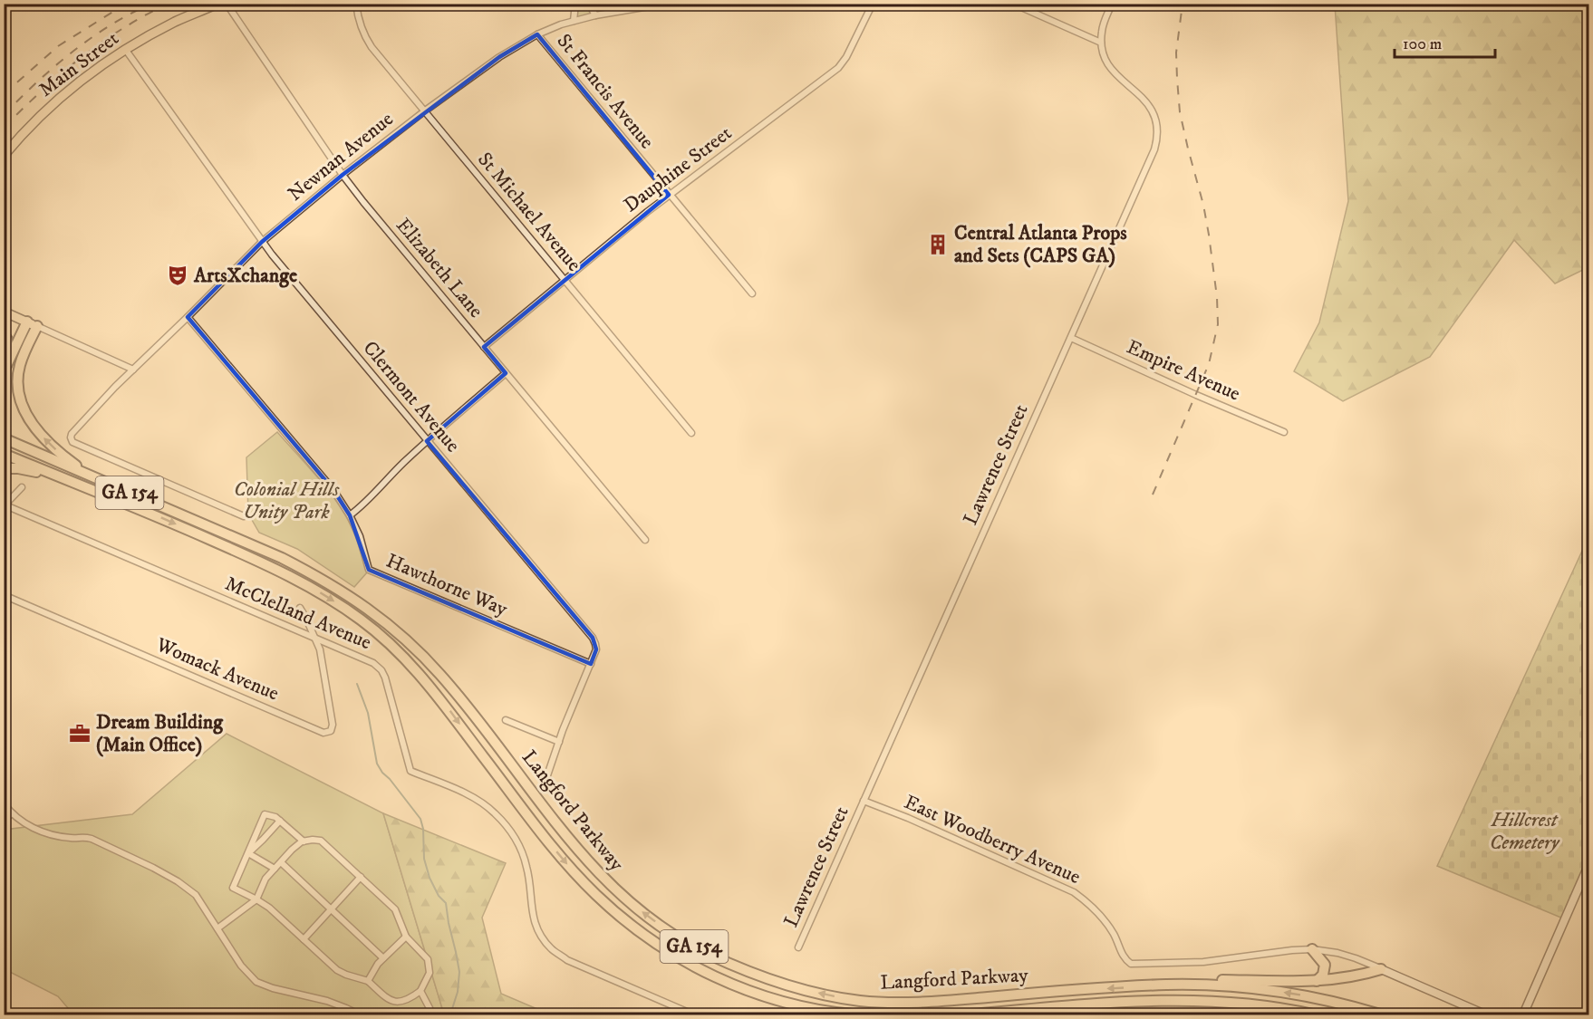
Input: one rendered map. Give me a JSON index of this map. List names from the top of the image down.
{
  "streets": {
    "highway": ["GA 154", "Langford Parkway"],
    "main road": ["Main Street"],
    "street": [
      "St Francis Avenue",
      "Newnan Avenue",
      "Dauphine Street",
      "St Michael Avenue",
      "Elizabeth Lane",
      "Empire Avenue",
      "Clermont Avenue",
      "Lawrence Street",
      "Hawthorne Way",
      "McClelland Avenue",
      "Womack Avenue",
      "East Woodberry Avenue"
    ]
  },
  "crossings": [
    ["Main Street", "Clermont Avenue"],
    ["St Francis Avenue", "Newnan Avenue"],
    ["St Francis Avenue", "Dauphine Street"],
    ["Newnan Avenue", "St Michael Avenue"],
    ["Newnan Avenue", "Elizabeth Lane"],
    ["Newnan Avenue", "Clermont Avenue"],
    ["Newnan Avenue", "Hawthorne Way"],
    ["Dauphine Street", "St Michael Avenue"],
    ["Dauphine Street", "Elizabeth Lane"],
    ["Empire Avenue", "Lawrence Street"],
    ["Clermont Avenue", "Hawthorne Way"],
    ["Lawrence Street", "East Woodberry Avenue"],
    ["GA 154", "Langford Parkway"],
    ["McClelland Avenue", "Womack Avenue"]
  ],
  "parks": ["Colonial Hills Unity Park", "Hillcrest Cemetery"],
  "places": {
    "building": ["Central Atlanta Props and Sets (CAPS GA)"],
    "theatre": ["ArtsXchange"],
    "office": ["Dream Building (Main Office)"]
  },
  "scale_bar": "100 m"
}
